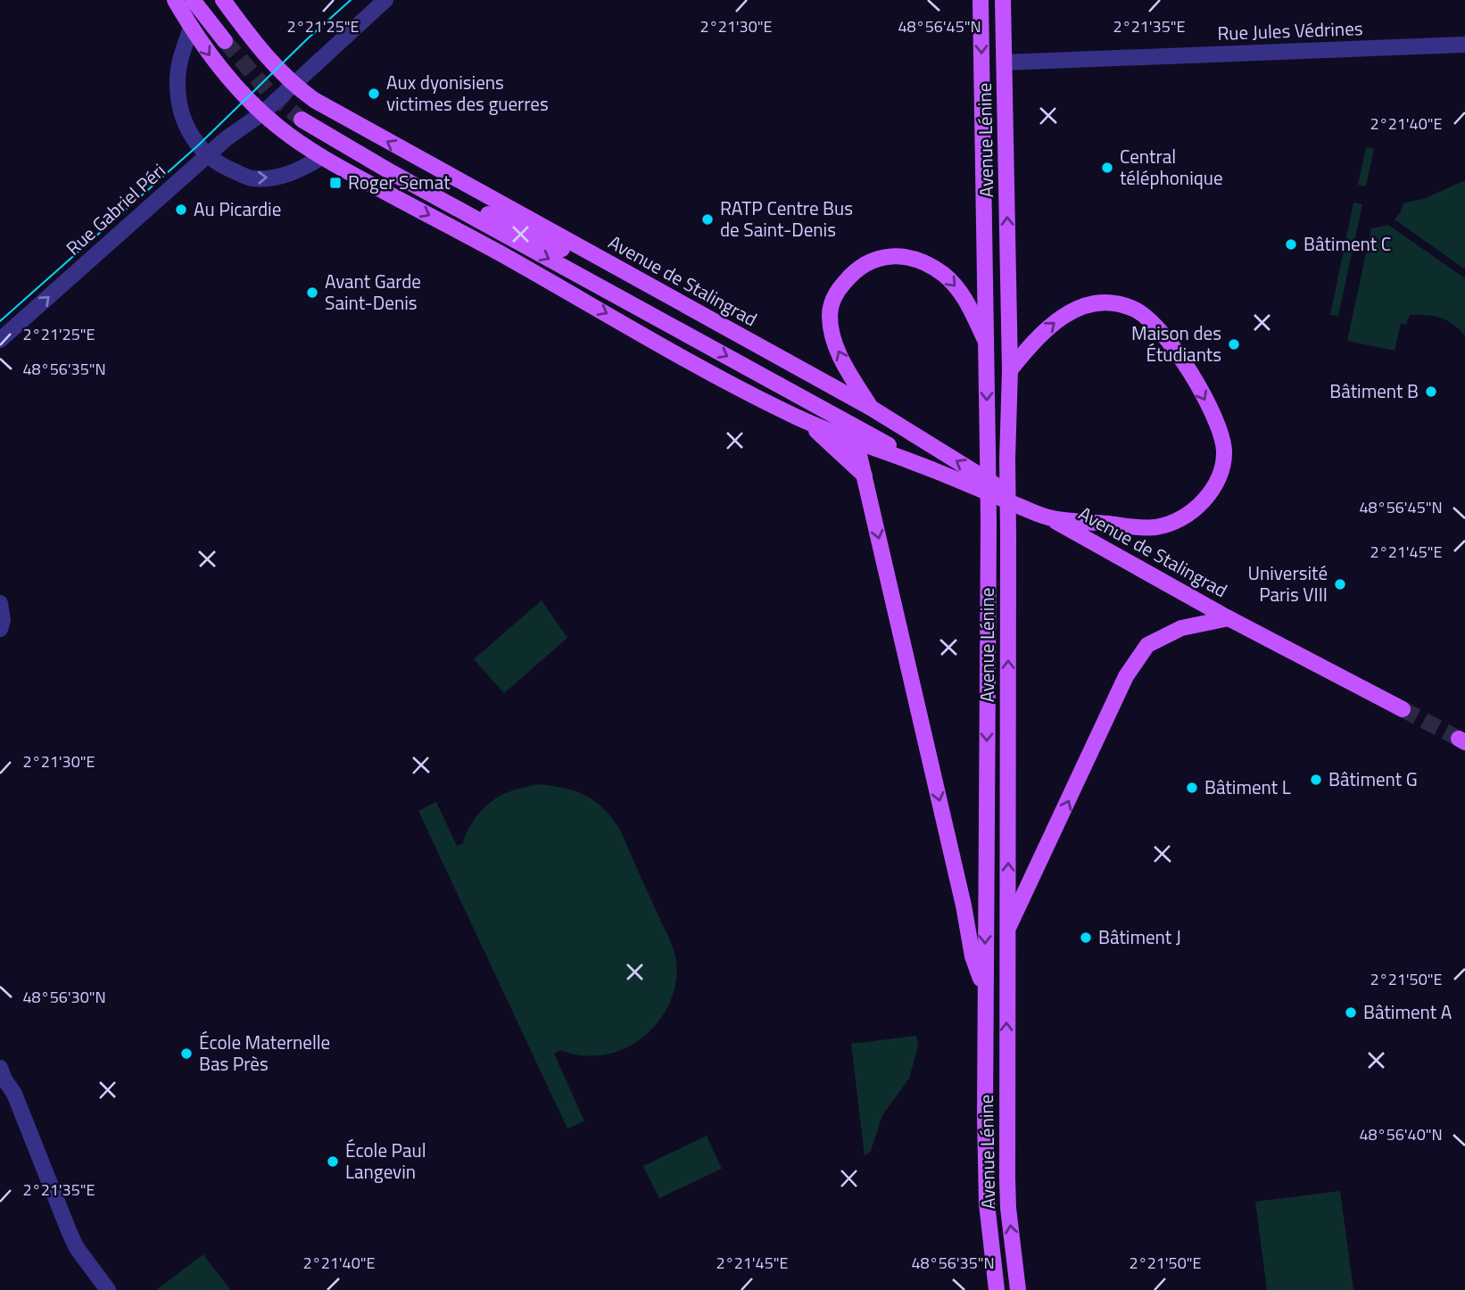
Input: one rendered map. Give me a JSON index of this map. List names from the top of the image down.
{
  "streets": {
    "main road": ["Avenue Lénine", "Avenue de Stalingrad"],
    "street": ["Rue Jules Védrines", "Rue Gabriel Péri"]
  },
  "crossings": [
    ["Rue Jules Védrines", "Avenue Lénine"],
    ["Rue Gabriel Péri", "Avenue de Stalingrad"]
  ],
  "one_way": ["Rue Gabriel Péri"],
  "places": {
    "other": [
      "Aux dyonisiens victimes des guerres",
      "Central téléphonique",
      "Au Picardie",
      "RATP Centre Bus de Saint-Denis",
      "Bâtiment C",
      "Avant Garde Saint-Denis",
      "Maison des Étudiants",
      "Bâtiment B",
      "Université Paris VIII",
      "Bâtiment G",
      "Bâtiment L",
      "Bâtiment J",
      "Bâtiment A",
      "École Maternelle Bas Près",
      "École Paul Langevin"
    ],
    "transit": ["Roger Semat"]
  },
  "coordinates": [
    "48°56'45\"N",
    "2°21'25\"E",
    "2°21'30\"E",
    "2°21'35\"E",
    "2°21'40\"E",
    "48°56'35\"N",
    "2°21'45\"E",
    "2°21'50\"E",
    "48°56'30\"N",
    "48°56'40\"N"
  ]
}
